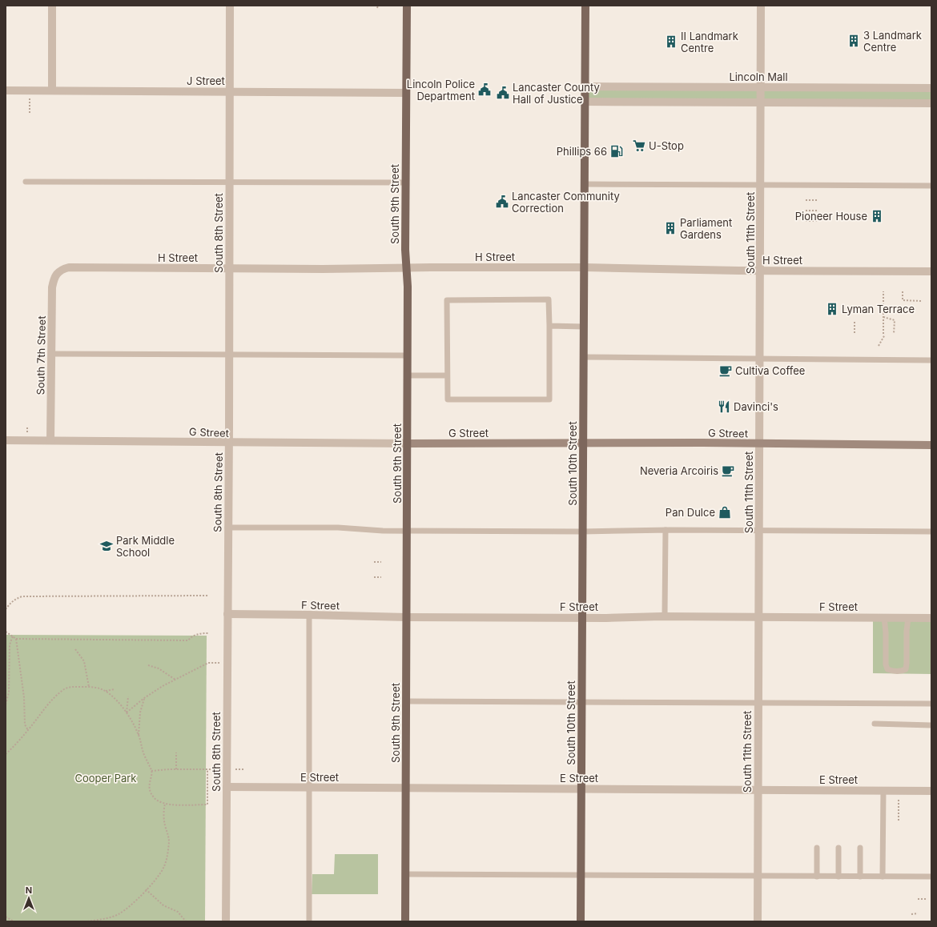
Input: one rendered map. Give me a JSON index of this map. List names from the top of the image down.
{
  "streets": {
    "main road": ["South 9th Street", "South 10th Street"],
    "street": [
      "Lincoln Mall",
      "J Street",
      "South 8th Street",
      "South 11th Street",
      "H Street",
      "South 7th Street",
      "G Street",
      "F Street",
      "E Street"
    ]
  },
  "crossings": [
    ["Lincoln Mall", "South 11th Street"],
    ["Lincoln Mall", "South 10th Street"],
    ["J Street", "South 9th Street"],
    ["J Street", "South 8th Street"],
    ["South 9th Street", "H Street"],
    ["South 9th Street", "G Street"],
    ["South 9th Street", "F Street"],
    ["South 9th Street", "E Street"],
    ["South 8th Street", "H Street"],
    ["South 8th Street", "G Street"],
    ["South 8th Street", "F Street"],
    ["South 8th Street", "E Street"],
    ["South 11th Street", "H Street"],
    ["South 11th Street", "G Street"],
    ["South 11th Street", "F Street"],
    ["South 11th Street", "E Street"],
    ["H Street", "South 7th Street"],
    ["H Street", "South 10th Street"],
    ["South 7th Street", "G Street"],
    ["G Street", "South 10th Street"],
    ["South 10th Street", "F Street"],
    ["South 10th Street", "E Street"]
  ],
  "parks": ["Cooper Park"],
  "places": {
    "building": [
      "3 Landmark Centre",
      "II Landmark Centre",
      "Pioneer House",
      "Parliament Gardens",
      "Lyman Terrace"
    ],
    "public building": ["Lincoln Police Department", "Lancaster County Hall of Justice", "Lancaster Community Correction"],
    "supermarket": ["U-Stop"],
    "fuel station": ["Phillips 66"],
    "cafe": ["Cultiva Coffee", "Neveria Arcoiris"],
    "restaurant": ["Davinci's"],
    "shop": ["Pan Dulce"],
    "school or university": ["Park Middle School"]
  },
  "north": "top"
}
